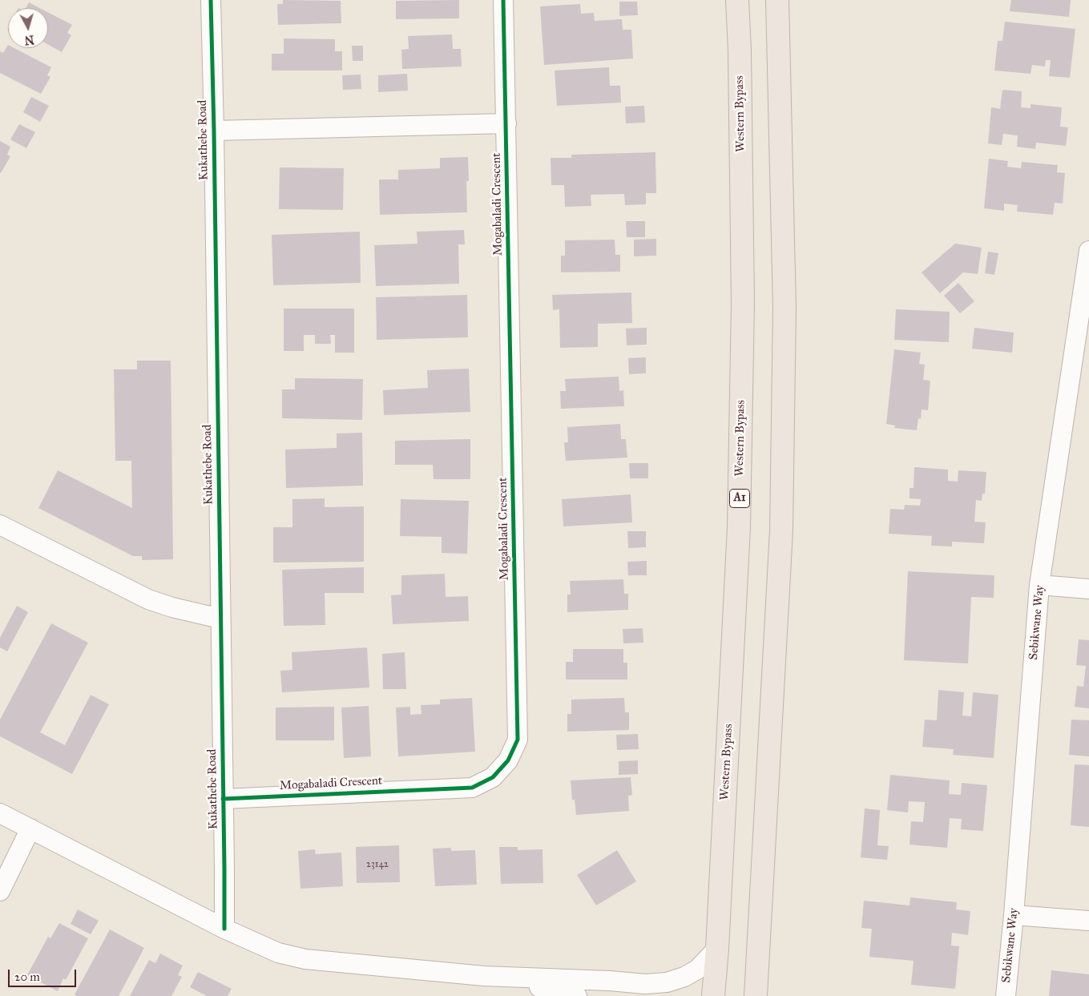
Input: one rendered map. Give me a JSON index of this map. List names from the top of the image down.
{
  "streets": {
    "highway": ["Western Bypass", "A1"],
    "street": ["Kukathebe Road", "Mogabaladi Crescent", "Sebikwane Way"]
  },
  "crossings": [
    ["Kukathebe Road", "Mogabaladi Crescent"]
  ],
  "house_numbers": ["23142"],
  "scale_bar": "20 m",
  "north": "bottom"
}
